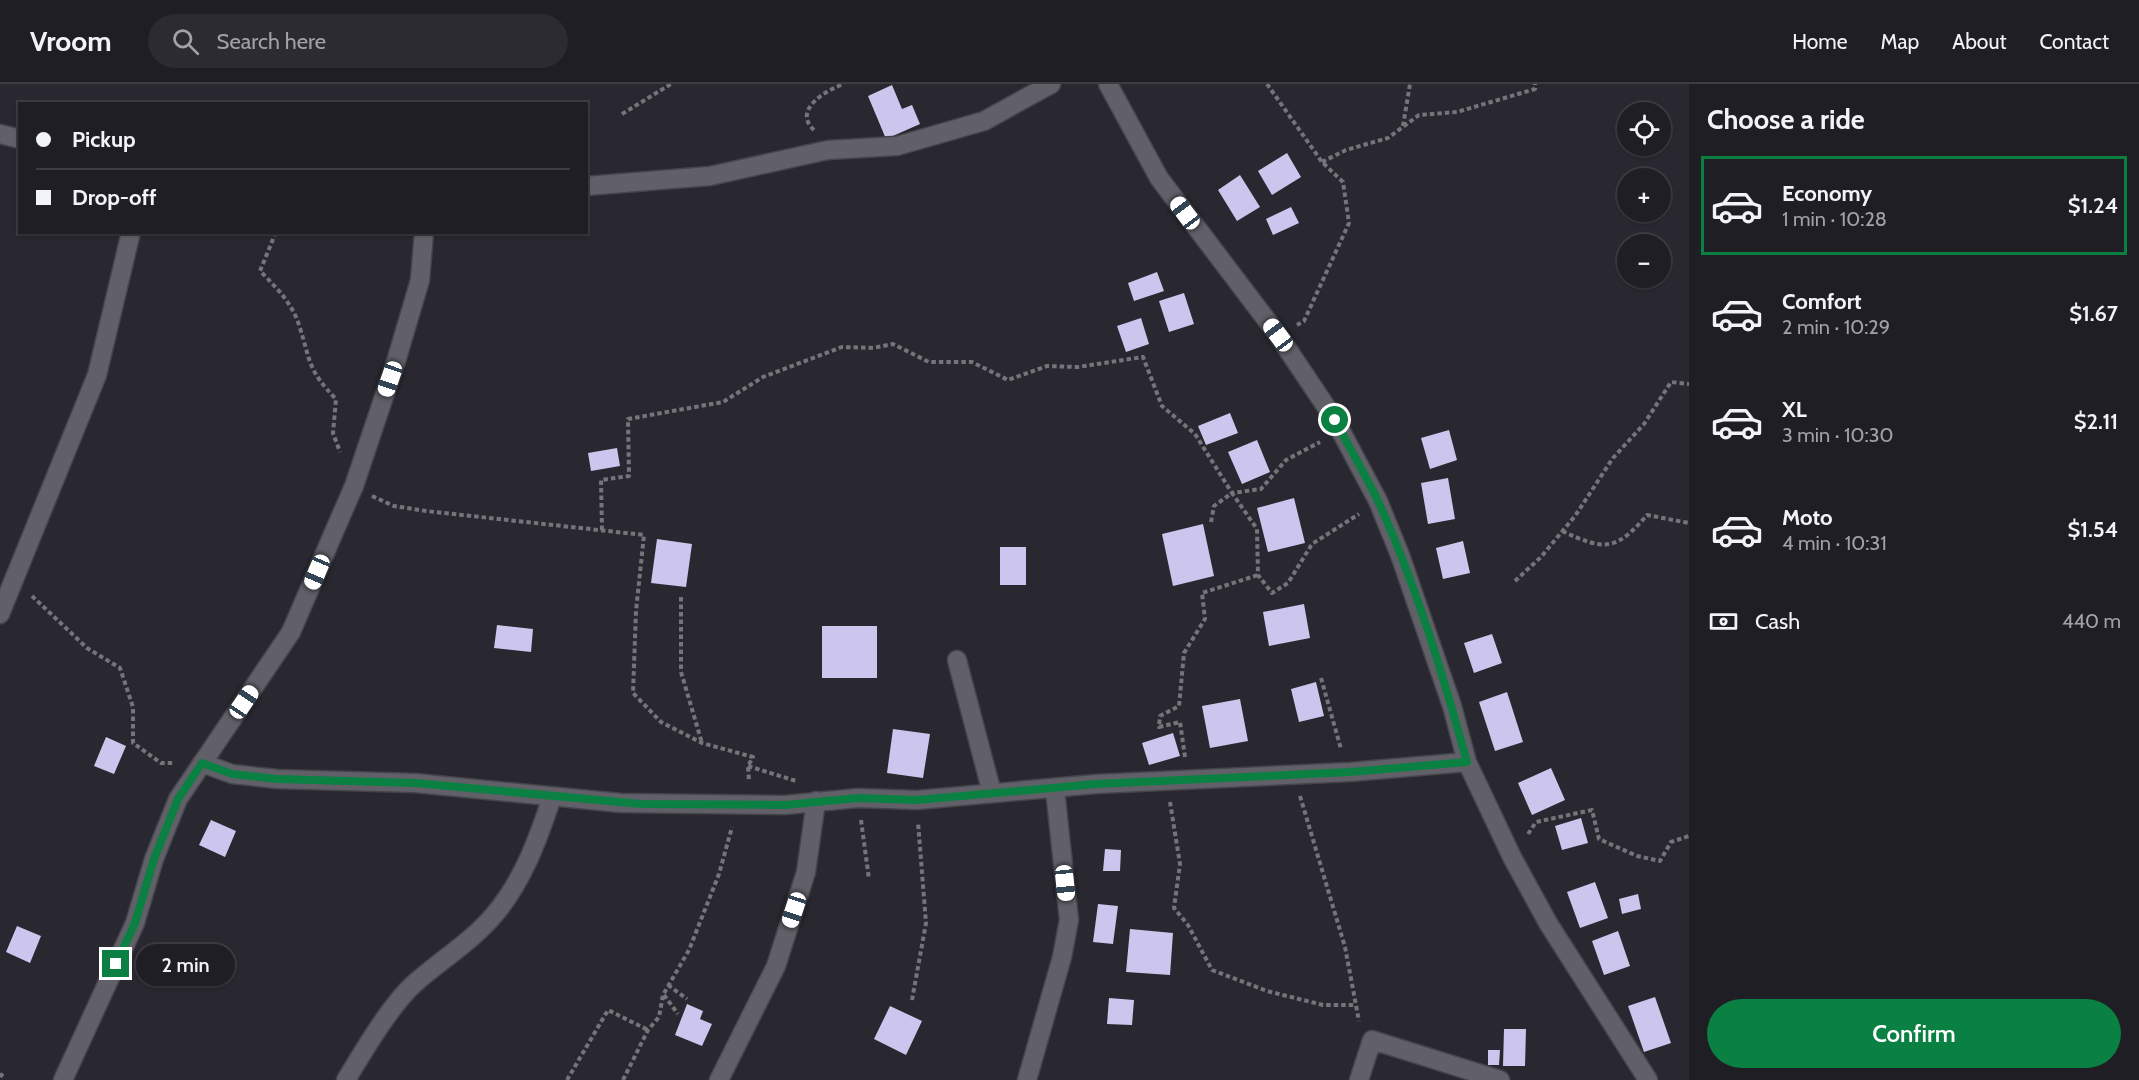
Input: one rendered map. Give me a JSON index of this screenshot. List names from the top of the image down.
{
  "page": {
    "header": "Vroom",
    "search": "Search here",
    "nav": [
      "Home",
      "Map",
      "About",
      "Contact"
    ],
    "heading": "Choose a ride",
    "map_buttons": ["+", "−"],
    "banner": ["Pickup", "Drop-off"],
    "list": [
      {
        "name": "Economy",
        "note": "1 min · 10:28",
        "value": "$1.24"
      },
      {
        "name": "Comfort",
        "note": "2 min · 10:29",
        "value": "$1.67"
      },
      {
        "name": "XL",
        "note": "3 min · 10:30",
        "value": "$2.11"
      },
      {
        "name": "Moto",
        "note": "4 min · 10:31",
        "value": "$1.54"
      }
    ],
    "pay": ["Cash", "440 m"],
    "bubble": "2 min",
    "buttons": "Confirm"
  }
}
